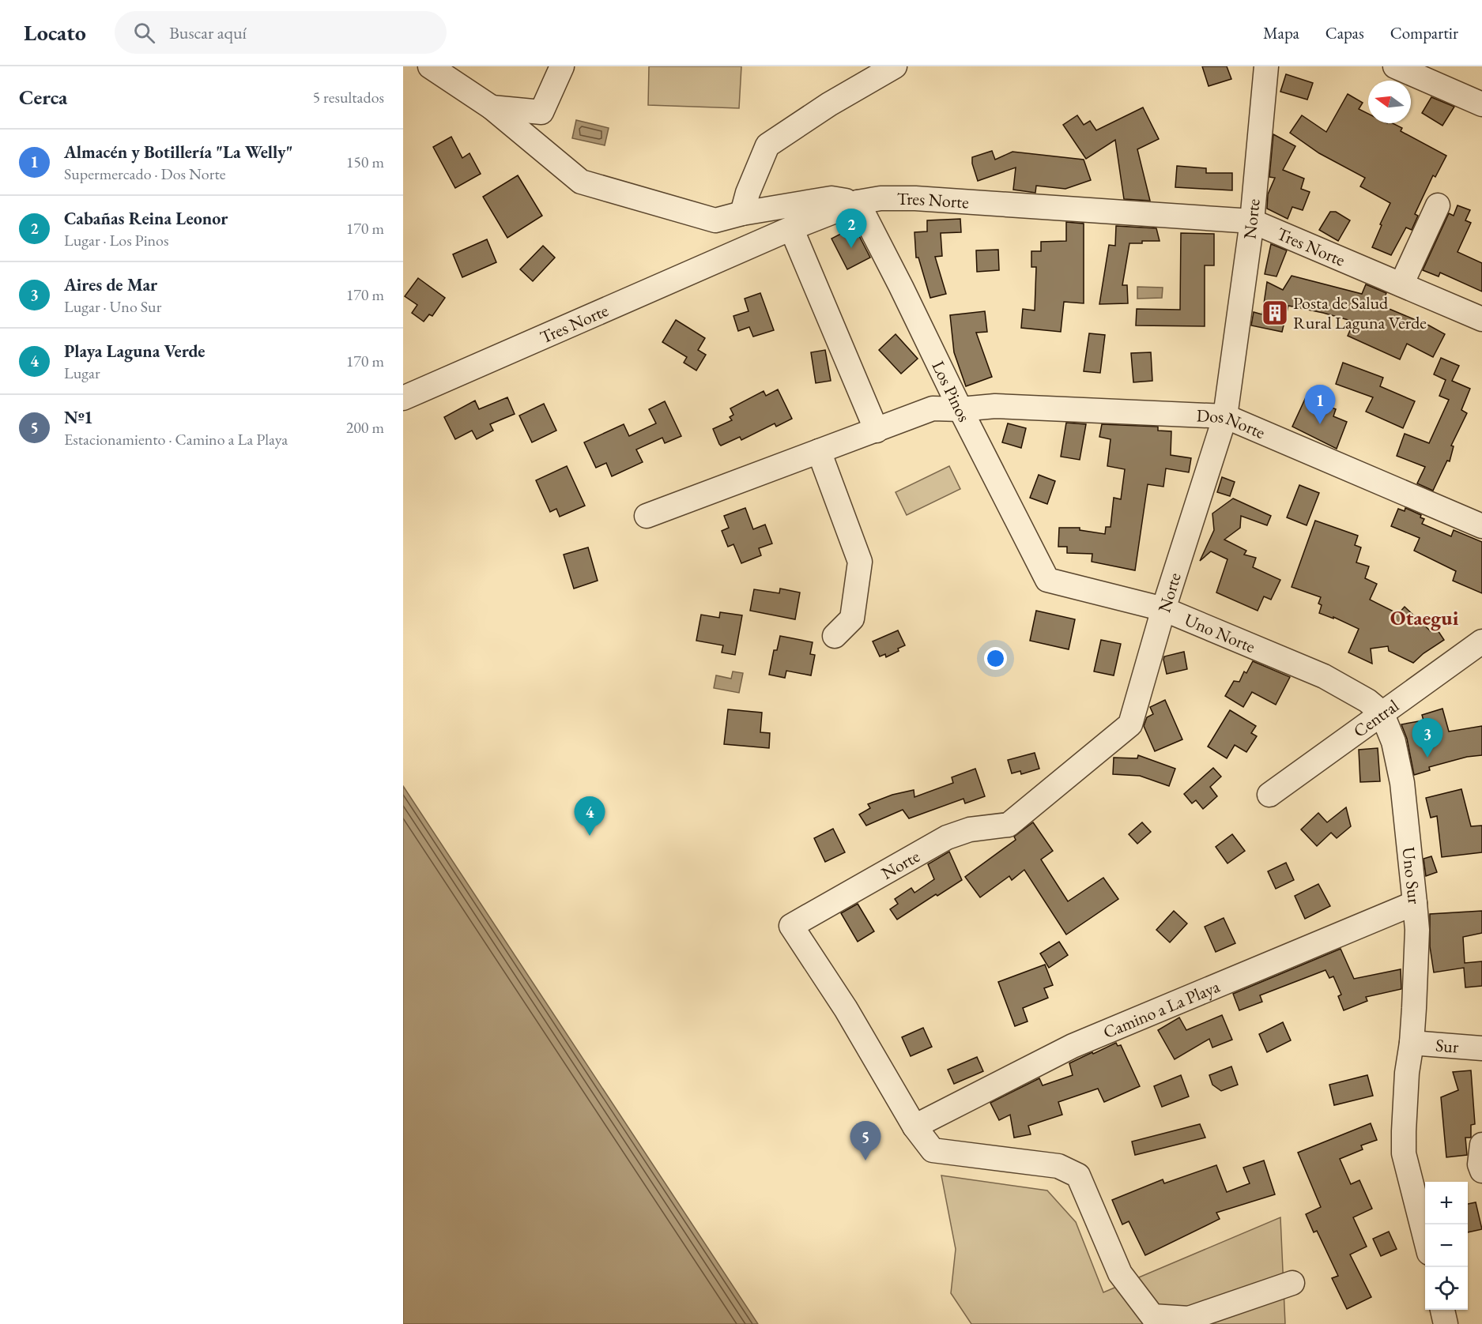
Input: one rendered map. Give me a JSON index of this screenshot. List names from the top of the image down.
{
  "streets": {
    "street": [
      "Tres Norte",
      "Norte",
      "Los Pinos",
      "Dos Norte",
      "Uno Norte",
      "Central",
      "Uno Sur",
      "Camino a La Playa",
      "Sur"
    ]
  },
  "crossings": [
    ["Tres Norte", "Norte"],
    ["Tres Norte", "Los Pinos"],
    ["Norte", "Dos Norte"],
    ["Norte", "Uno Norte"],
    ["Norte", "Camino a La Playa"],
    ["Los Pinos", "Dos Norte"],
    ["Los Pinos", "Uno Norte"],
    ["Uno Norte", "Central"],
    ["Uno Norte", "Uno Sur"],
    ["Central", "Uno Sur"],
    ["Uno Sur", "Camino a La Playa"],
    ["Uno Sur", "Sur"]
  ],
  "districts": ["Otaegui"],
  "places": {
    "building": ["Posta de Salud Rural Laguna Verde"]
  },
  "north": "left",
  "page": {
    "header": "Locato",
    "search": "Buscar aquí",
    "nav": ["Mapa", "Capas", "Compartir"],
    "heading": ["Cerca", "5 resultados"],
    "list": [
      {
        "mark": "1",
        "name": "Almacén y Botillería \"La Welly\"",
        "note": "Supermercado · Dos Norte",
        "value": "150 m"
      },
      {
        "mark": "2",
        "name": "Cabañas Reina Leonor",
        "note": "Lugar · Los Pinos",
        "value": "170 m"
      },
      {
        "mark": "3",
        "name": "Aires de Mar",
        "note": "Lugar · Uno Sur",
        "value": "170 m"
      },
      {
        "mark": "4",
        "name": "Playa Laguna Verde",
        "note": "Lugar",
        "value": "170 m"
      },
      {
        "mark": "5",
        "name": "Nº1",
        "note": "Estacionamiento · Camino a La Playa",
        "value": "200 m"
      }
    ],
    "pins": [
      "2",
      "1",
      "3",
      "4",
      "5"
    ],
    "map_buttons": ["+", "−"]
  }
}
